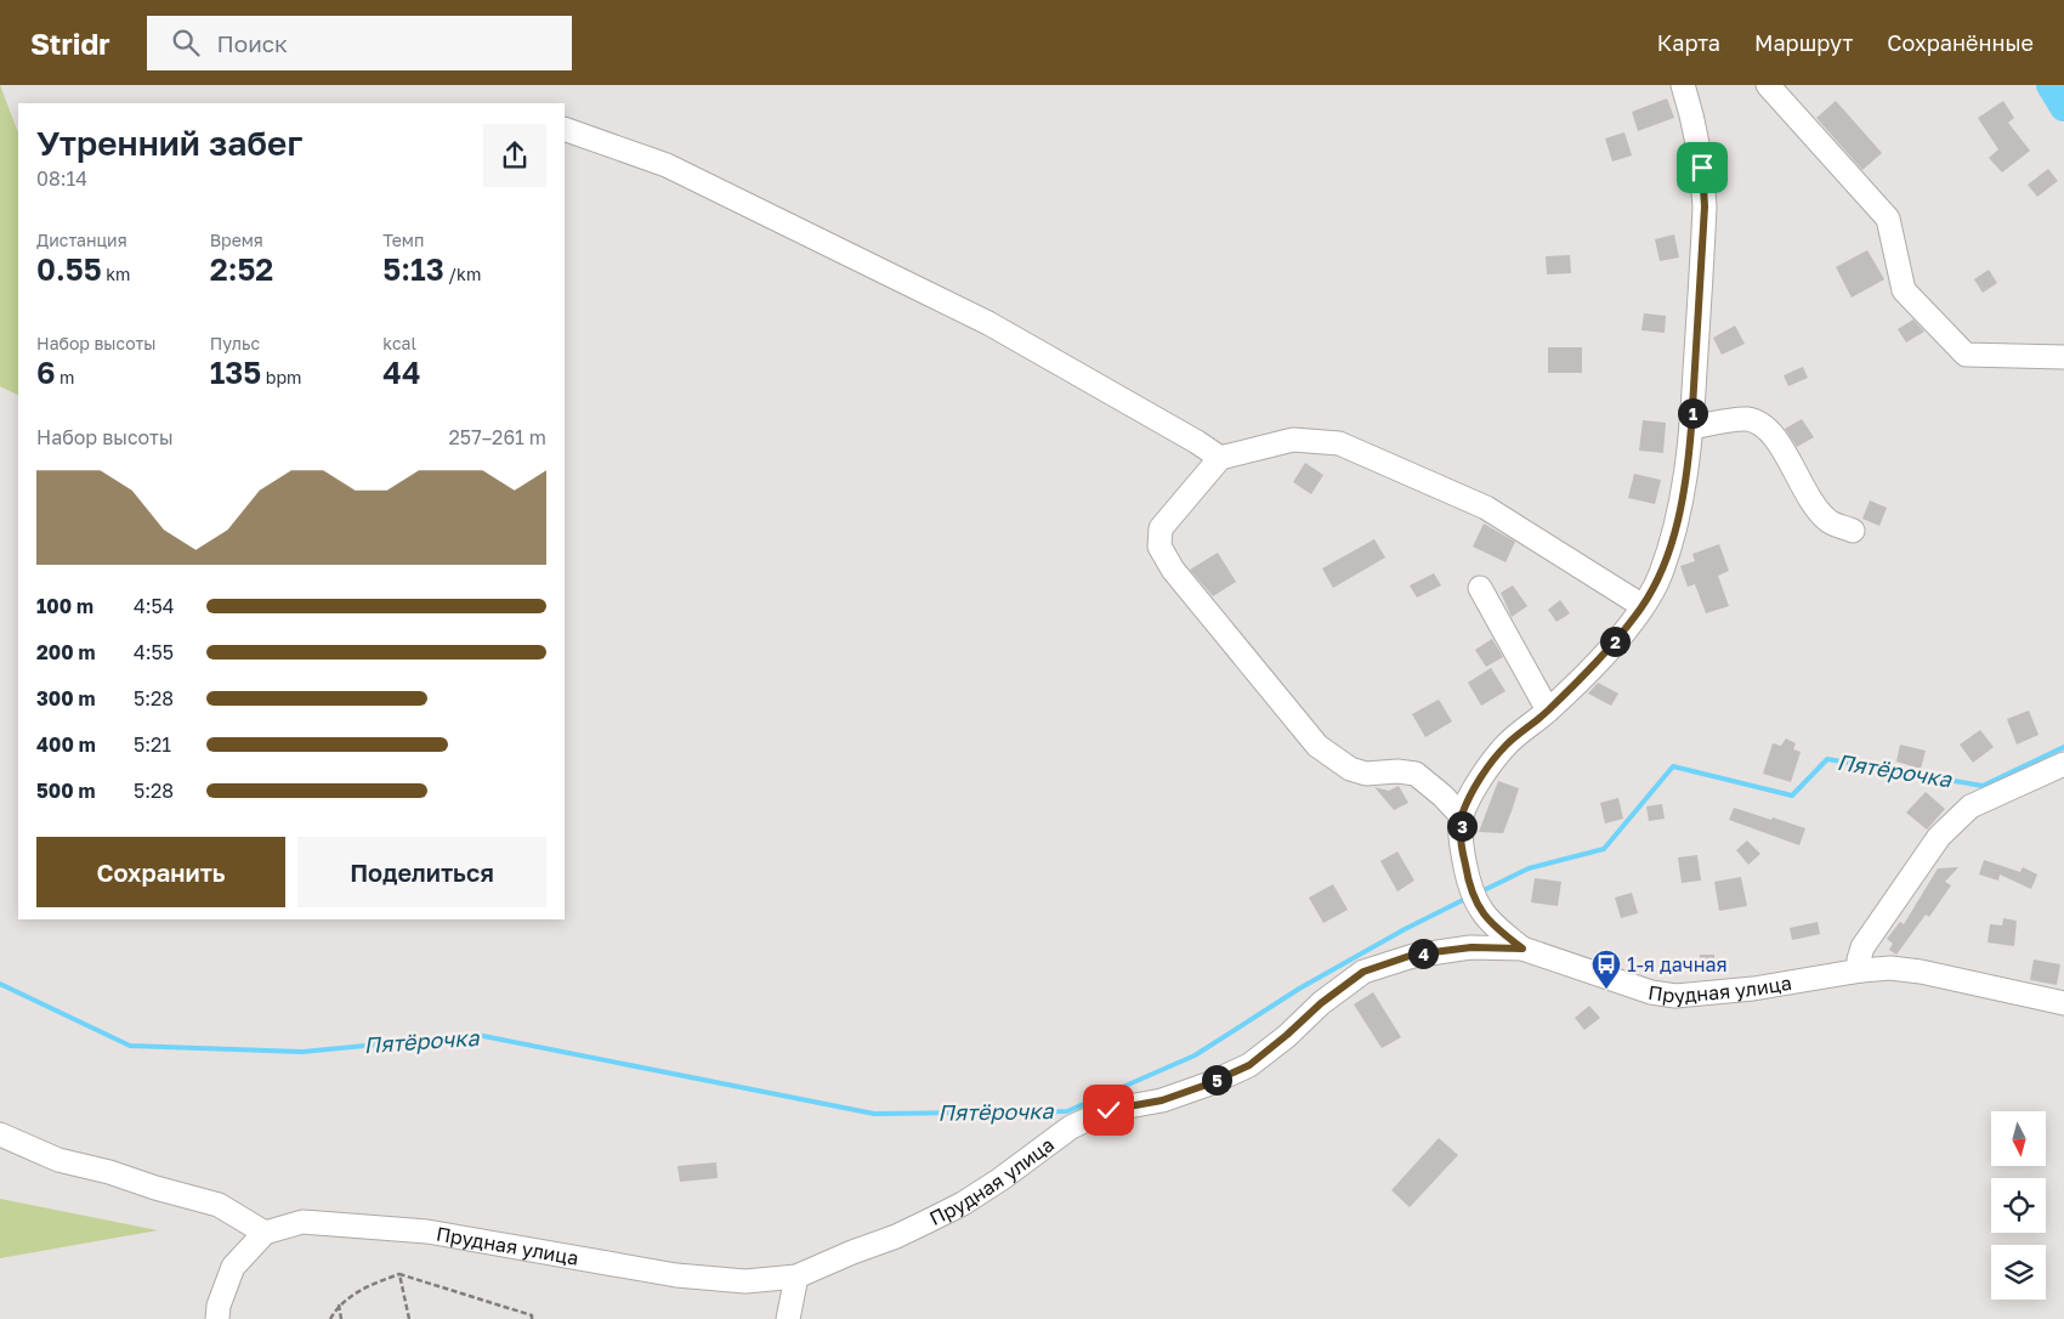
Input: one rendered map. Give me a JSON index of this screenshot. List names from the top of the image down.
{
  "streets": {
    "street": ["Прудная улица"]
  },
  "water": ["Пятёрочка"],
  "places": {
    "bus stop": ["1-я дачная"]
  },
  "north": "bottom",
  "page": {
    "header": "Stridr",
    "search": "Поиск",
    "nav": ["Карта", "Маршрут", "Сохранённые"],
    "heading": ["Утренний забег", "08:14"],
    "stats": [
      ["Дистанция", "0.55 km"],
      ["Время", "2:52"],
      ["Темп", "5:13 /km"],
      ["Набор высоты", "6 m"],
      ["Пульс", "135 bpm"],
      ["kcal", "44"]
    ],
    "pins": [
      "1",
      "2",
      "3",
      "4",
      "5"
    ],
    "chart": ["Набор высоты", "257–261 m"],
    "list": [
      {
        "name": "100 m",
        "note": "4:54"
      },
      {
        "name": "200 m",
        "note": "4:55"
      },
      {
        "name": "300 m",
        "note": "5:28"
      },
      {
        "name": "400 m",
        "note": "5:21"
      },
      {
        "name": "500 m",
        "note": "5:28"
      }
    ],
    "buttons": ["Сохранить", "Поделиться"]
  }
}
